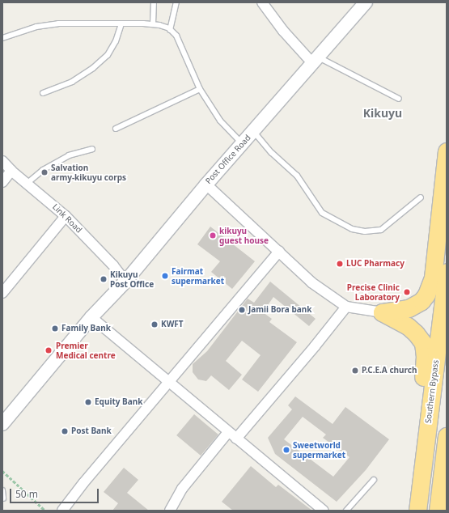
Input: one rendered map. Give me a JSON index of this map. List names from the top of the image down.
{
  "streets": {
    "highway": ["Southern Bypass"],
    "street": ["Post Office Road", "Link Road"]
  },
  "crossings": [
    ["Post Office Road", "Link Road"]
  ],
  "districts": ["Kikuyu"],
  "places": [
    "Salvation army-kikuyu corps",
    "kikuyu guest house",
    "LUC Pharmacy",
    "Fairmat supermarket",
    "Kikuyu Post Office",
    "Precise Clinic Laboratory",
    "Jamii Bora bank",
    "KWFT",
    "Family Bank",
    "Premier Medical centre",
    "P.C.E.A church",
    "Equity Bank",
    "Post Bank",
    "Sweetworld supermarket"
  ],
  "scale_bar": "50 m"
}
